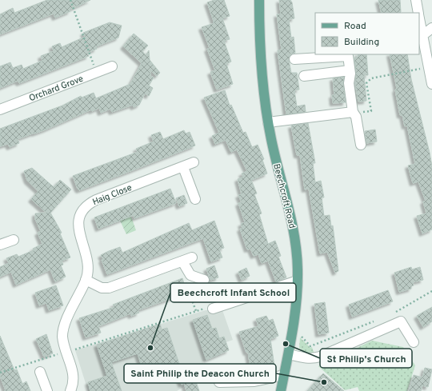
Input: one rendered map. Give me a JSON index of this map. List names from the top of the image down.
{
  "streets": {
    "main road": ["Beechcroft Road"],
    "street": ["Orchard Grove", "Haig Close"]
  },
  "places": ["St Philip's Church", "Beechcroft Infant School", "Saint Philip the Deacon Church"],
  "legend": ["Road", "Building"]
}
